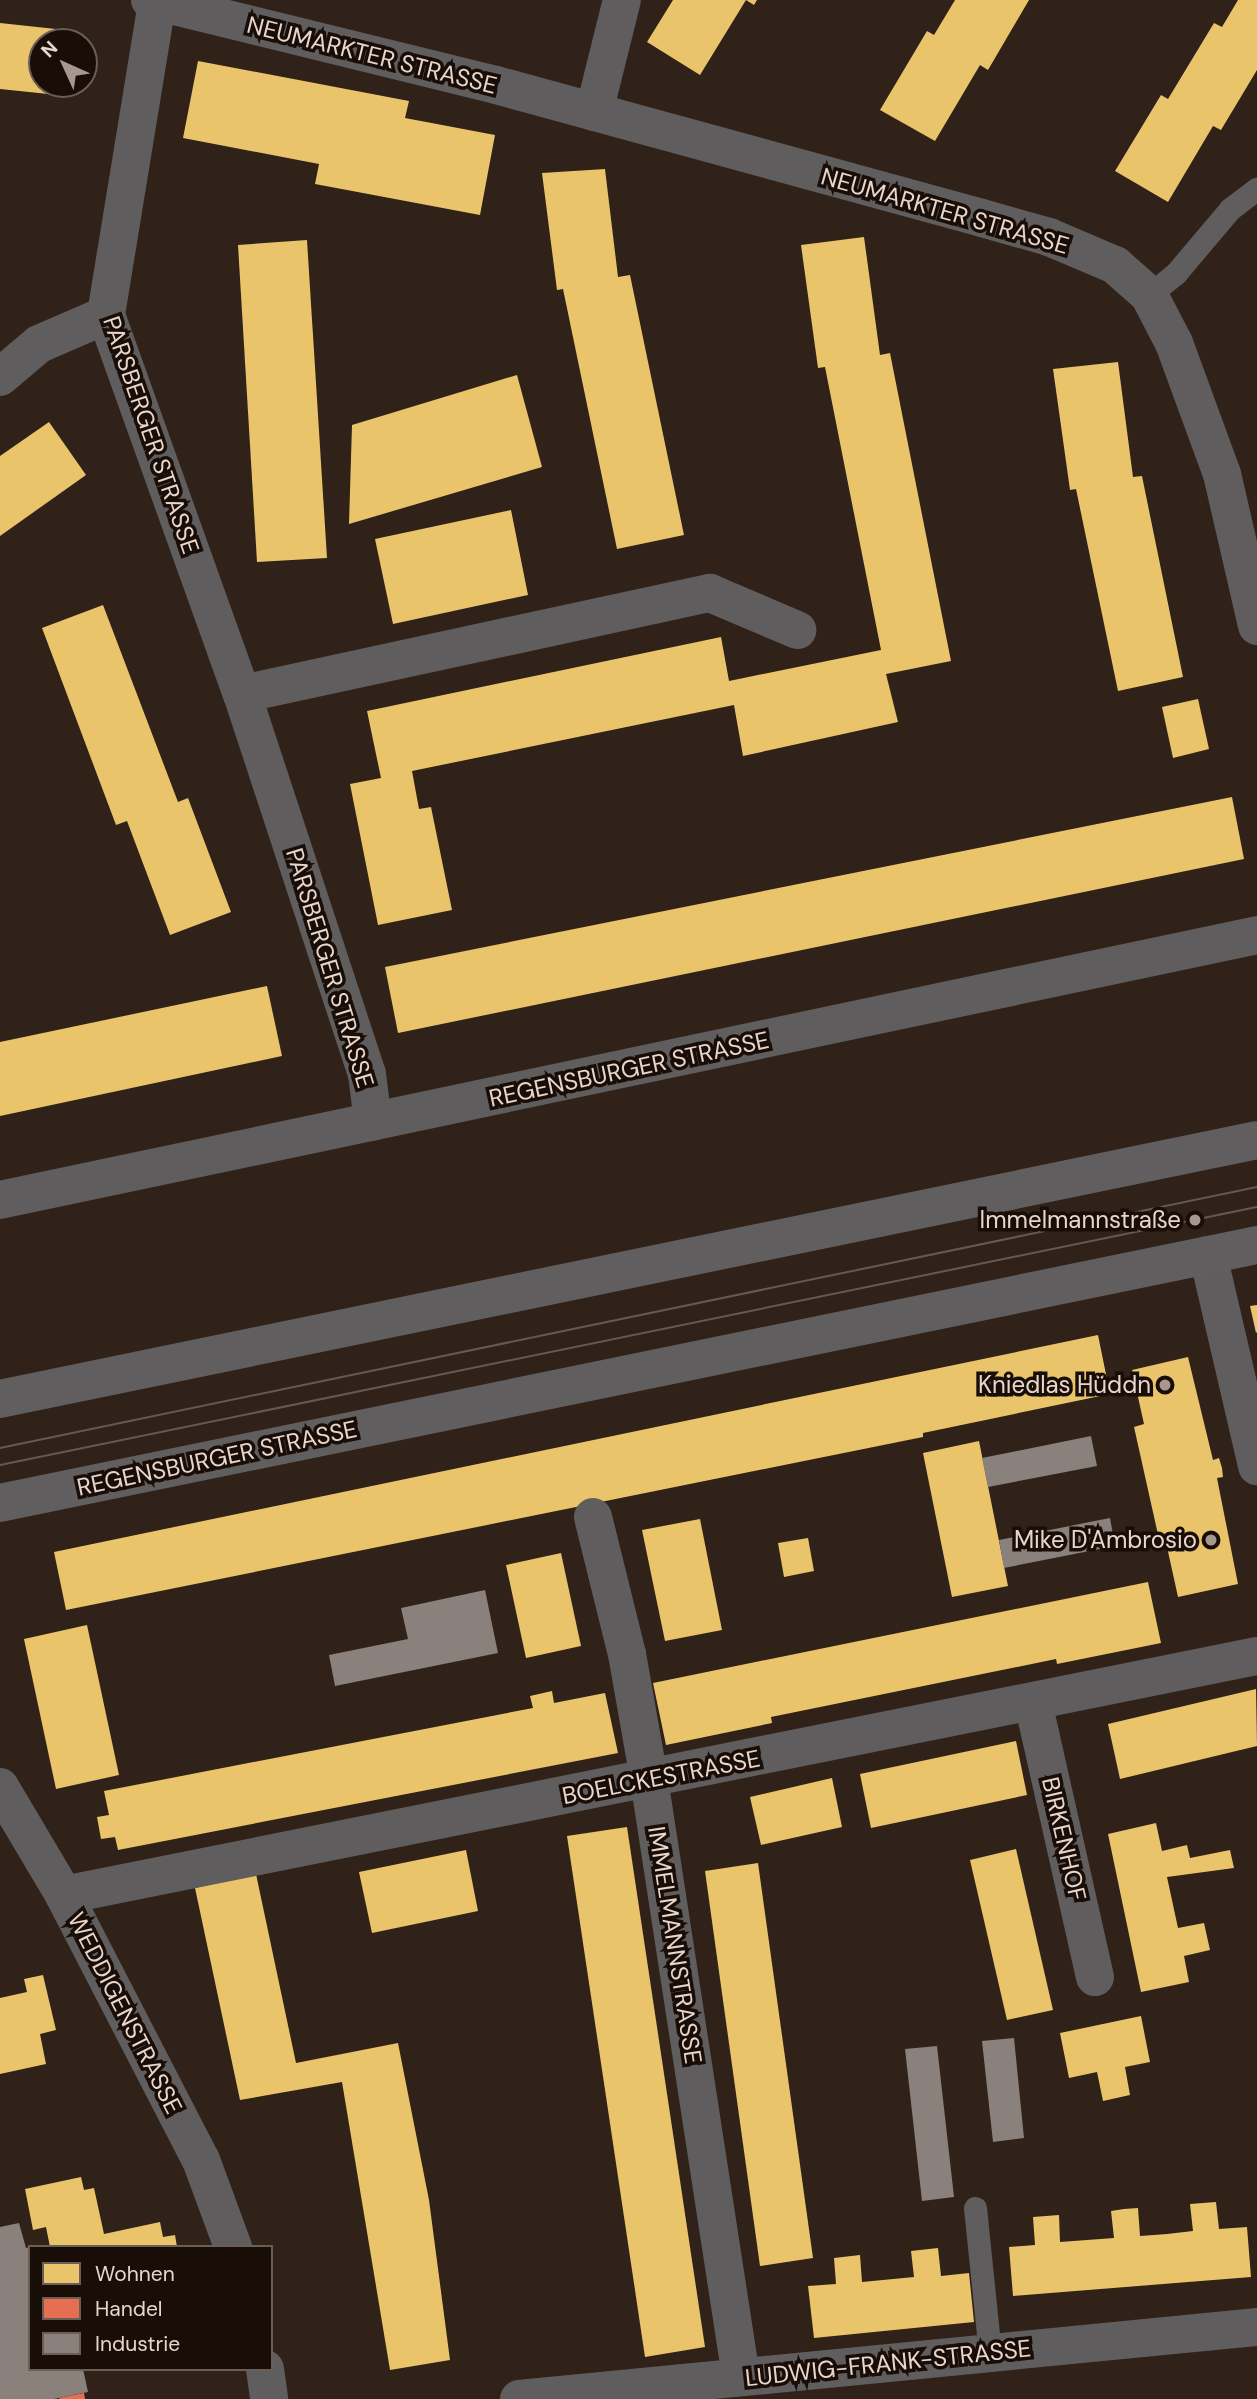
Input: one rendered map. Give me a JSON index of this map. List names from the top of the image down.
{
  "streets": {
    "main road": ["REGENSBURGER STRASSE"],
    "street": [
      "NEUMARKTER STRASSE",
      "PARSBERGER STRASSE",
      "BOELCKESTRASSE",
      "BIRKENHOF",
      "IMMELMANNSTRASSE",
      "WEDDIGENSTRASSE",
      "LUDWIG-FRANK-STRASSE"
    ]
  },
  "crossings": [
    ["NEUMARKTER STRASSE", "PARSBERGER STRASSE"],
    ["PARSBERGER STRASSE", "REGENSBURGER STRASSE"],
    ["BOELCKESTRASSE", "BIRKENHOF"],
    ["BOELCKESTRASSE", "IMMELMANNSTRASSE"],
    ["BOELCKESTRASSE", "WEDDIGENSTRASSE"],
    ["IMMELMANNSTRASSE", "LUDWIG-FRANK-STRASSE"]
  ],
  "places": ["Immelmannstraße", "Kniedlas Hüddn", "Mike D'Ambrosio"],
  "legend": ["Wohnen", "Handel", "Industrie"],
  "north": "top left"
}
